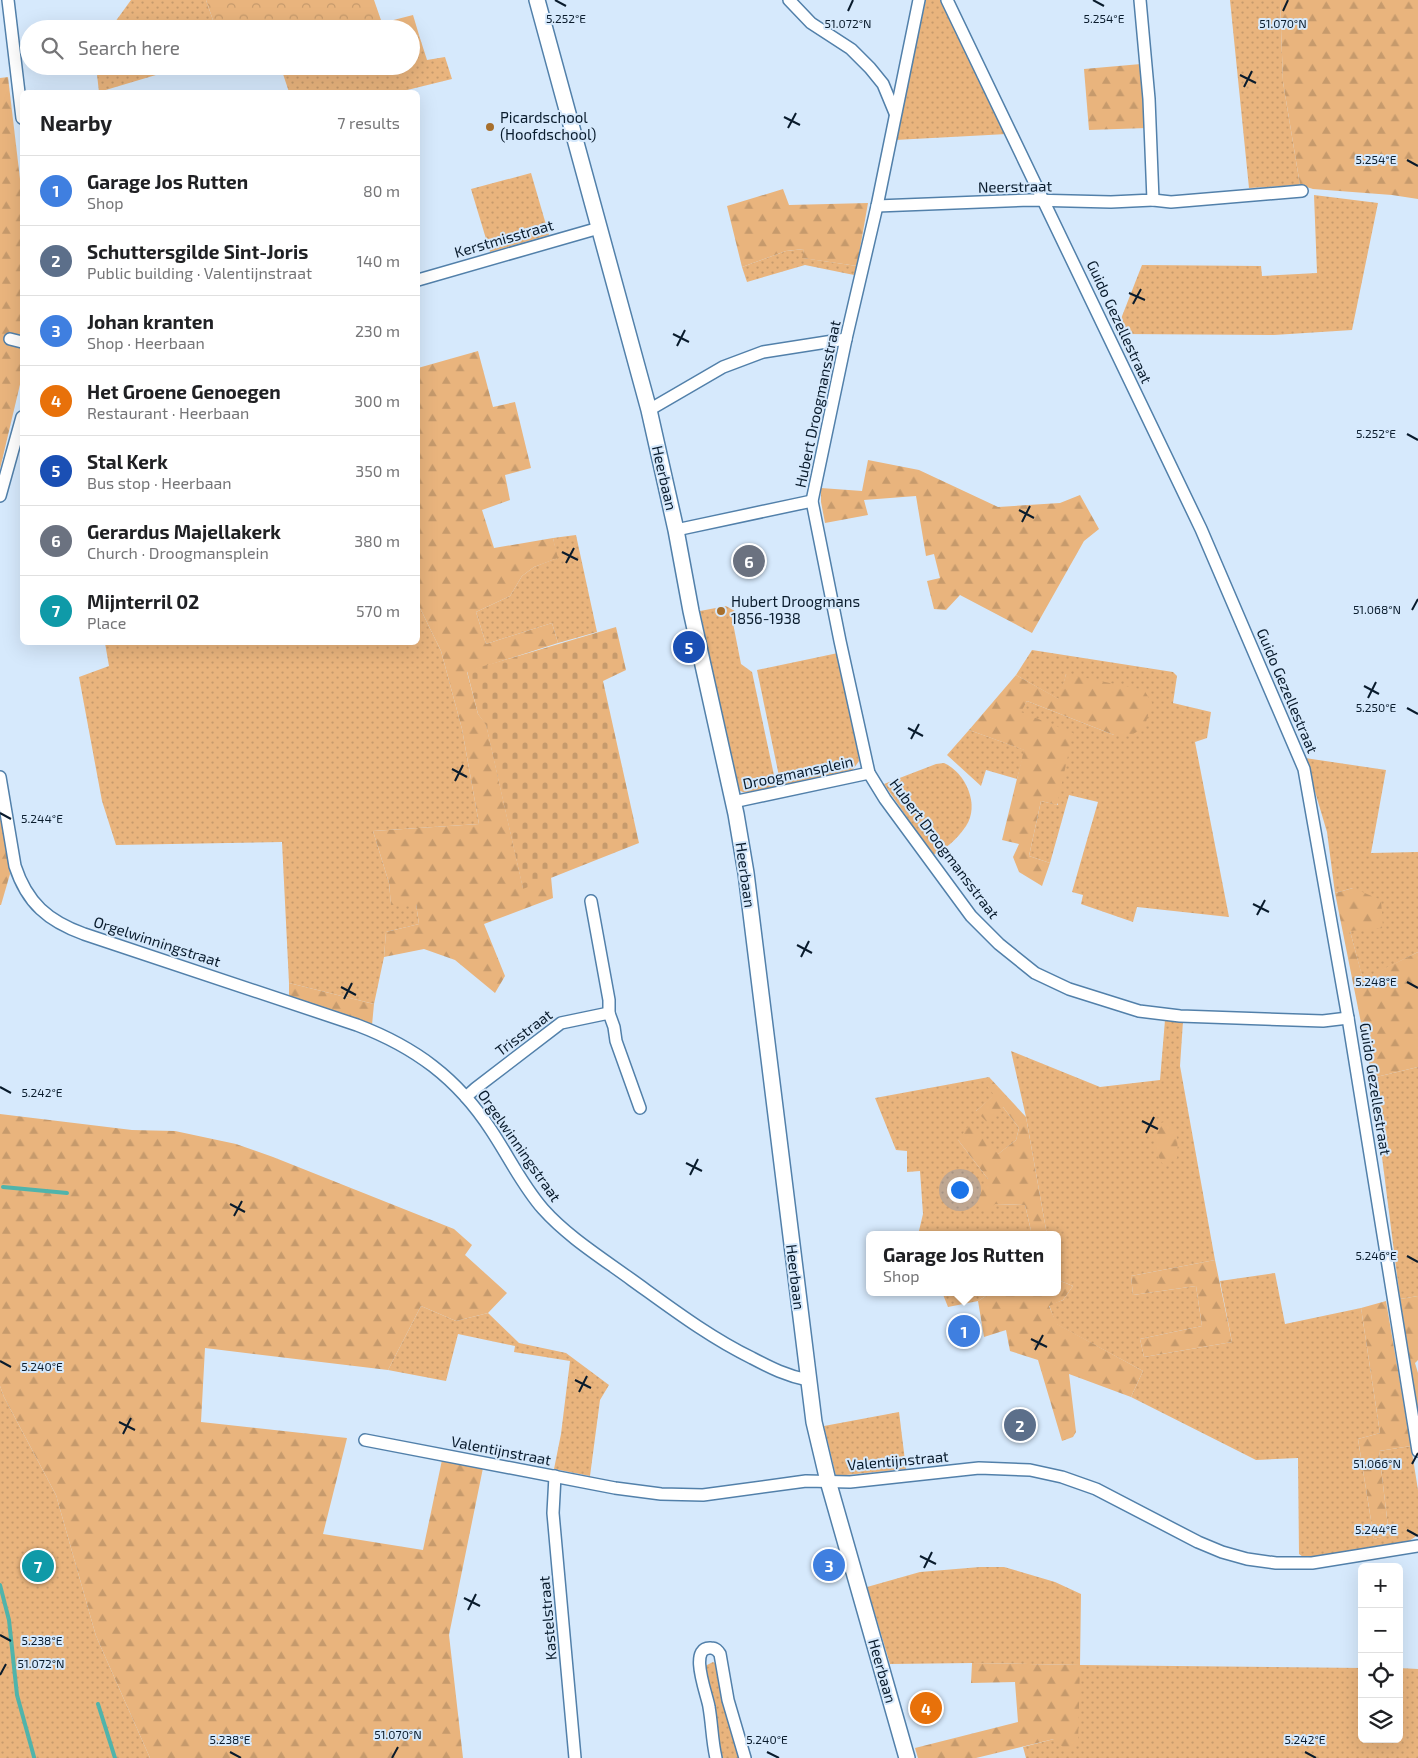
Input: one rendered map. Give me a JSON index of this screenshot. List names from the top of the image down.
{
  "streets": {
    "street": [
      "Neerstraat",
      "Kerstmisstraat",
      "Guido Gezellestraat",
      "Hubert Droogmansstraat",
      "Heerbaan",
      "Droogmansplein",
      "Orgelwinningstraat",
      "Trisstraat",
      "Valentijnstraat",
      "Kastelstraat"
    ]
  },
  "crossings": [
    ["Neerstraat", "Guido Gezellestraat"],
    ["Neerstraat", "Hubert Droogmansstraat"],
    ["Kerstmisstraat", "Heerbaan"],
    ["Guido Gezellestraat", "Hubert Droogmansstraat"],
    ["Hubert Droogmansstraat", "Droogmansplein"],
    ["Heerbaan", "Droogmansplein"],
    ["Heerbaan", "Orgelwinningstraat"],
    ["Heerbaan", "Valentijnstraat"],
    ["Orgelwinningstraat", "Trisstraat"],
    ["Valentijnstraat", "Kastelstraat"]
  ],
  "places": ["Picardschool (Hoofdschool)", "Hubert Droogmans 1856-1938"],
  "page": {
    "search": "Search here",
    "heading": ["Nearby", "7 results"],
    "list": [
      {
        "mark": "1",
        "name": "Garage Jos Rutten",
        "note": "Shop",
        "value": "80 m"
      },
      {
        "mark": "2",
        "name": "Schuttersgilde Sint-Joris",
        "note": "Public building · Valentijnstraat",
        "value": "140 m"
      },
      {
        "mark": "3",
        "name": "Johan kranten",
        "note": "Shop · Heerbaan",
        "value": "230 m"
      },
      {
        "mark": "4",
        "name": "Het Groene Genoegen",
        "note": "Restaurant · Heerbaan",
        "value": "300 m"
      },
      {
        "mark": "5",
        "name": "Stal Kerk",
        "note": "Bus stop · Heerbaan",
        "value": "350 m"
      },
      {
        "mark": "6",
        "name": "Gerardus Majellakerk",
        "note": "Church · Droogmansplein",
        "value": "380 m"
      },
      {
        "mark": "7",
        "name": "Mijnterril 02",
        "note": "Place",
        "value": "570 m"
      }
    ],
    "pins": [
      "6",
      "5",
      "1",
      "2",
      "3",
      "7",
      "4"
    ],
    "popup": ["Garage Jos Rutten", "Shop"],
    "map_buttons": ["+", "−"]
  },
  "coordinates": [
    "5.252°E",
    "5.254°E",
    "51.072°N",
    "51.070°N",
    "51.068°N",
    "5.250°E",
    "5.244°E",
    "5.248°E",
    "5.242°E",
    "5.246°E",
    "5.240°E",
    "51.066°N",
    "5.238°E"
  ]
}
